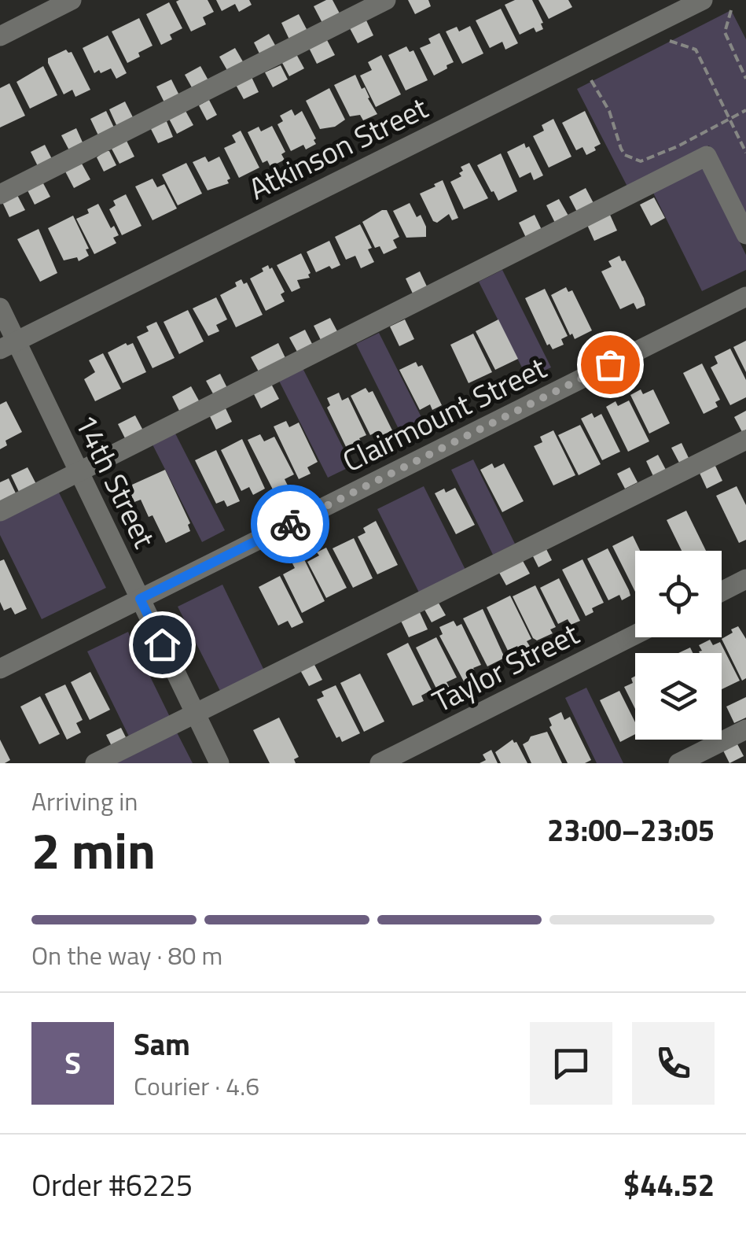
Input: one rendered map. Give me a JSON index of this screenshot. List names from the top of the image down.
{
  "streets": {
    "street": [
      "Atkinson Street",
      "Clairmount Street",
      "14th Street",
      "Taylor Street"
    ]
  },
  "crossings": [
    ["Atkinson Street", "14th Street"],
    ["Clairmount Street", "14th Street"]
  ],
  "page": {
    "heading": ["2 min", "Arriving in", "23:00–23:05"],
    "panel": [
      "Sam",
      "Courier · 4.6",
      "Order #6225",
      "$44.52"
    ],
    "bar": "On the way · 80 m",
    "round": "S"
  }
}
